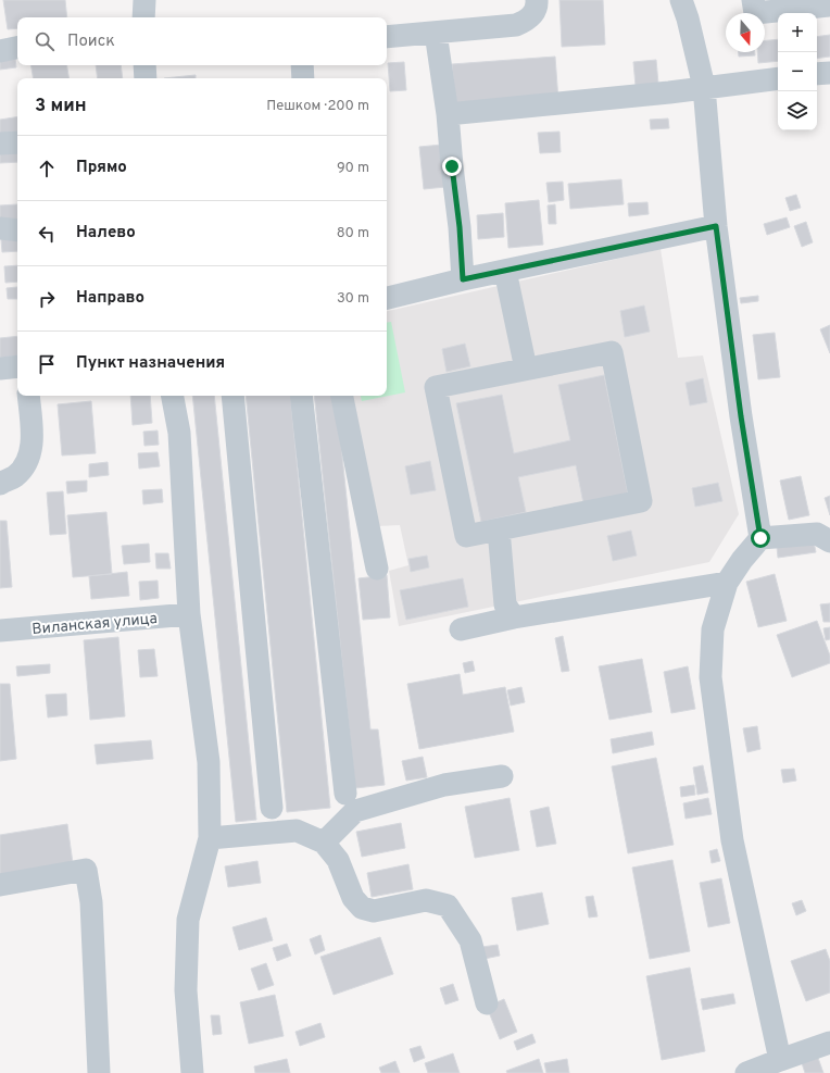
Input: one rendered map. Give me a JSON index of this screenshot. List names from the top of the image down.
{
  "streets": {
    "street": ["Виланская улица"]
  },
  "north": "bottom",
  "page": {
    "map_buttons": ["+", "−"],
    "search": "Поиск",
    "heading": ["3 мин", "Пешком · 200 m"],
    "list": [
      ["Прямо", "90 m"],
      ["Налево", "80 m"],
      ["Направо", "30 m"],
      "Пункт назначения"
    ]
  }
}
